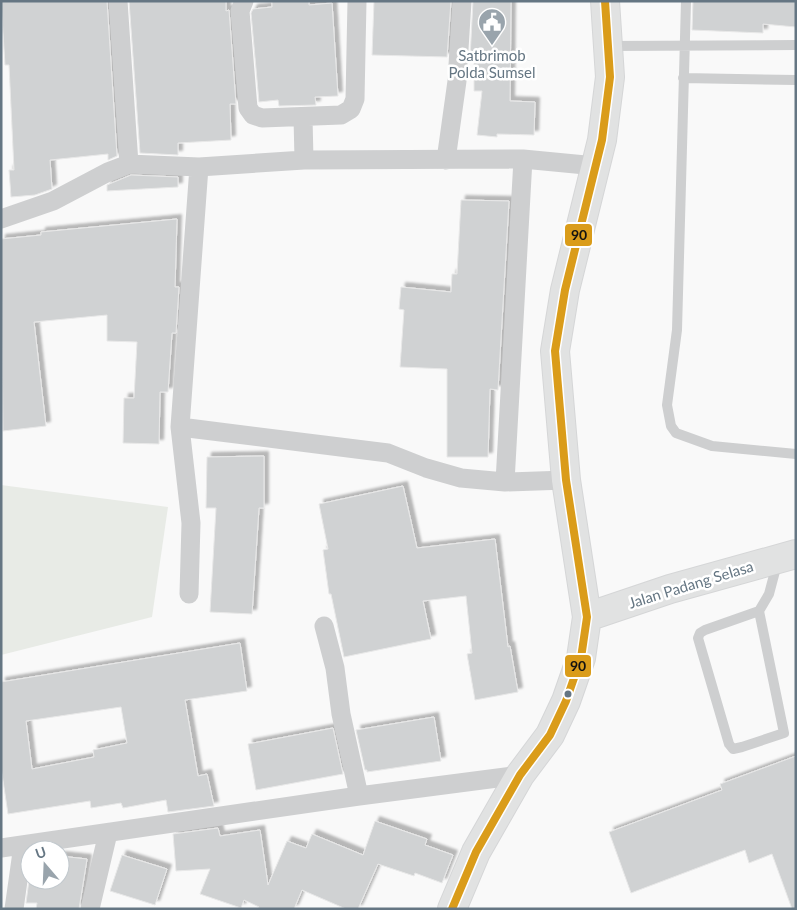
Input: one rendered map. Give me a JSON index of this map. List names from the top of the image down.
{
  "streets": {
    "main road": ["Jalan Padang Selasa"]
  },
  "places": {
    "public building": ["Satbrimob Polda Sumsel"]
  },
  "lines": ["transit line 90"],
  "north": "top"
}
